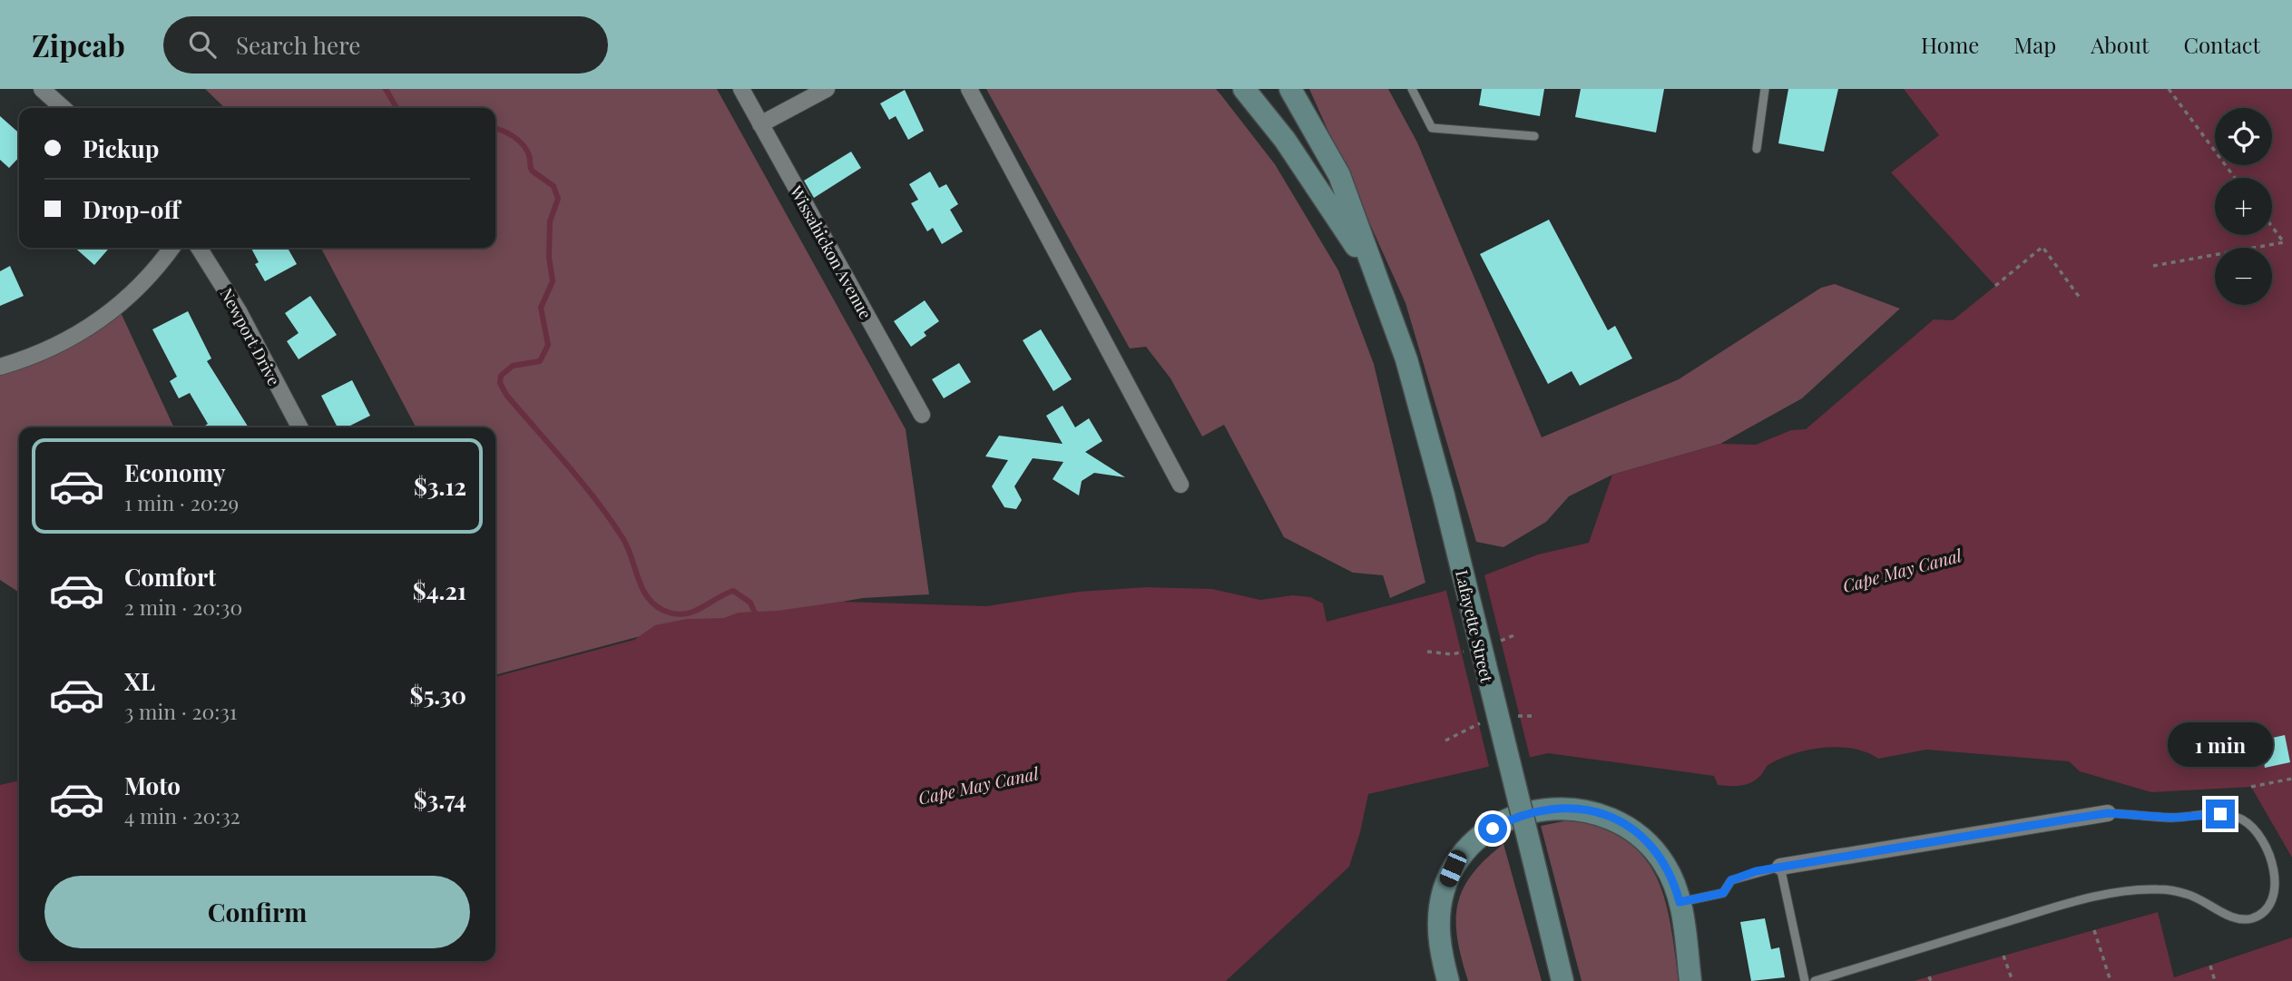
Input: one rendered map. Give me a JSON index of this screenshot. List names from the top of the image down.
{
  "streets": {
    "main road": ["Lafayette Street"],
    "street": ["Wissahickon Avenue", "Newport Drive"]
  },
  "water": ["Cape May Canal"],
  "page": {
    "header": "Zipcab",
    "search": "Search here",
    "nav": [
      "Home",
      "Map",
      "About",
      "Contact"
    ],
    "map_buttons": ["+", "−"],
    "banner": ["Pickup", "Drop-off"],
    "list": [
      {
        "name": "Economy",
        "note": "1 min · 20:29",
        "value": "$3.12"
      },
      {
        "name": "Comfort",
        "note": "2 min · 20:30",
        "value": "$4.21"
      },
      {
        "name": "XL",
        "note": "3 min · 20:31",
        "value": "$5.30"
      },
      {
        "name": "Moto",
        "note": "4 min · 20:32",
        "value": "$3.74"
      }
    ],
    "bubble": "1 min",
    "buttons": "Confirm"
  }
}
